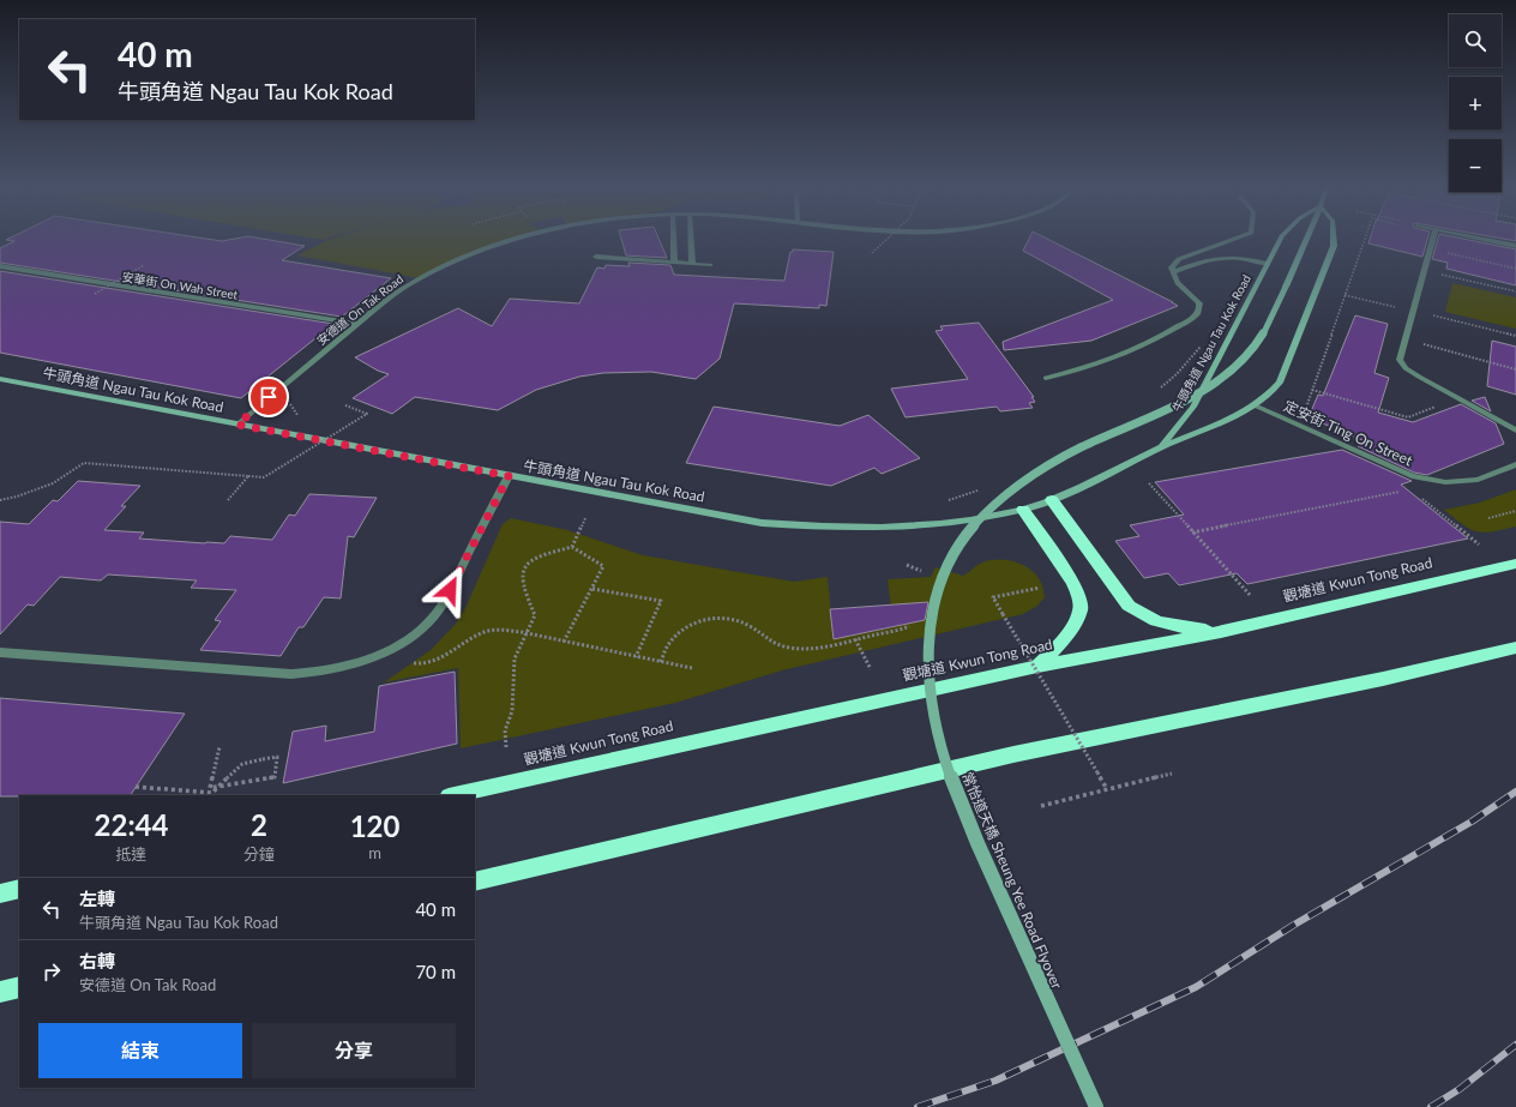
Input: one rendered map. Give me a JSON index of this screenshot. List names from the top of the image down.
{
  "streets": {
    "highway": ["觀塘道 Kwun Tong Road"],
    "main road": ["牛頭角道 Ngau Tau Kok Road", "常怡道天橋 Sheung Yee Road Flyover"],
    "street": ["安華街 On Wah Street", "安德道 On Tak Road", "定安街 Ting On Street"]
  },
  "crossings": [
    ["安華街 On Wah Street", "安德道 On Tak Road"],
    ["安德道 On Tak Road", "牛頭角道 Ngau Tau Kok Road"],
    ["牛頭角道 Ngau Tau Kok Road", "定安街 Ting On Street"]
  ],
  "page": {
    "map_buttons": ["+", "−"],
    "turn": ["40 m", "牛頭角道 Ngau Tau Kok Road"],
    "eta": [
      "22:44",
      "抵達",
      "2",
      "分鐘",
      "120",
      "m"
    ],
    "list": [
      {
        "name": "左轉",
        "note": "牛頭角道 Ngau Tau Kok Road",
        "value": "40 m"
      },
      {
        "name": "右轉",
        "note": "安德道 On Tak Road",
        "value": "70 m"
      }
    ],
    "buttons": ["結束", "分享"]
  }
}
